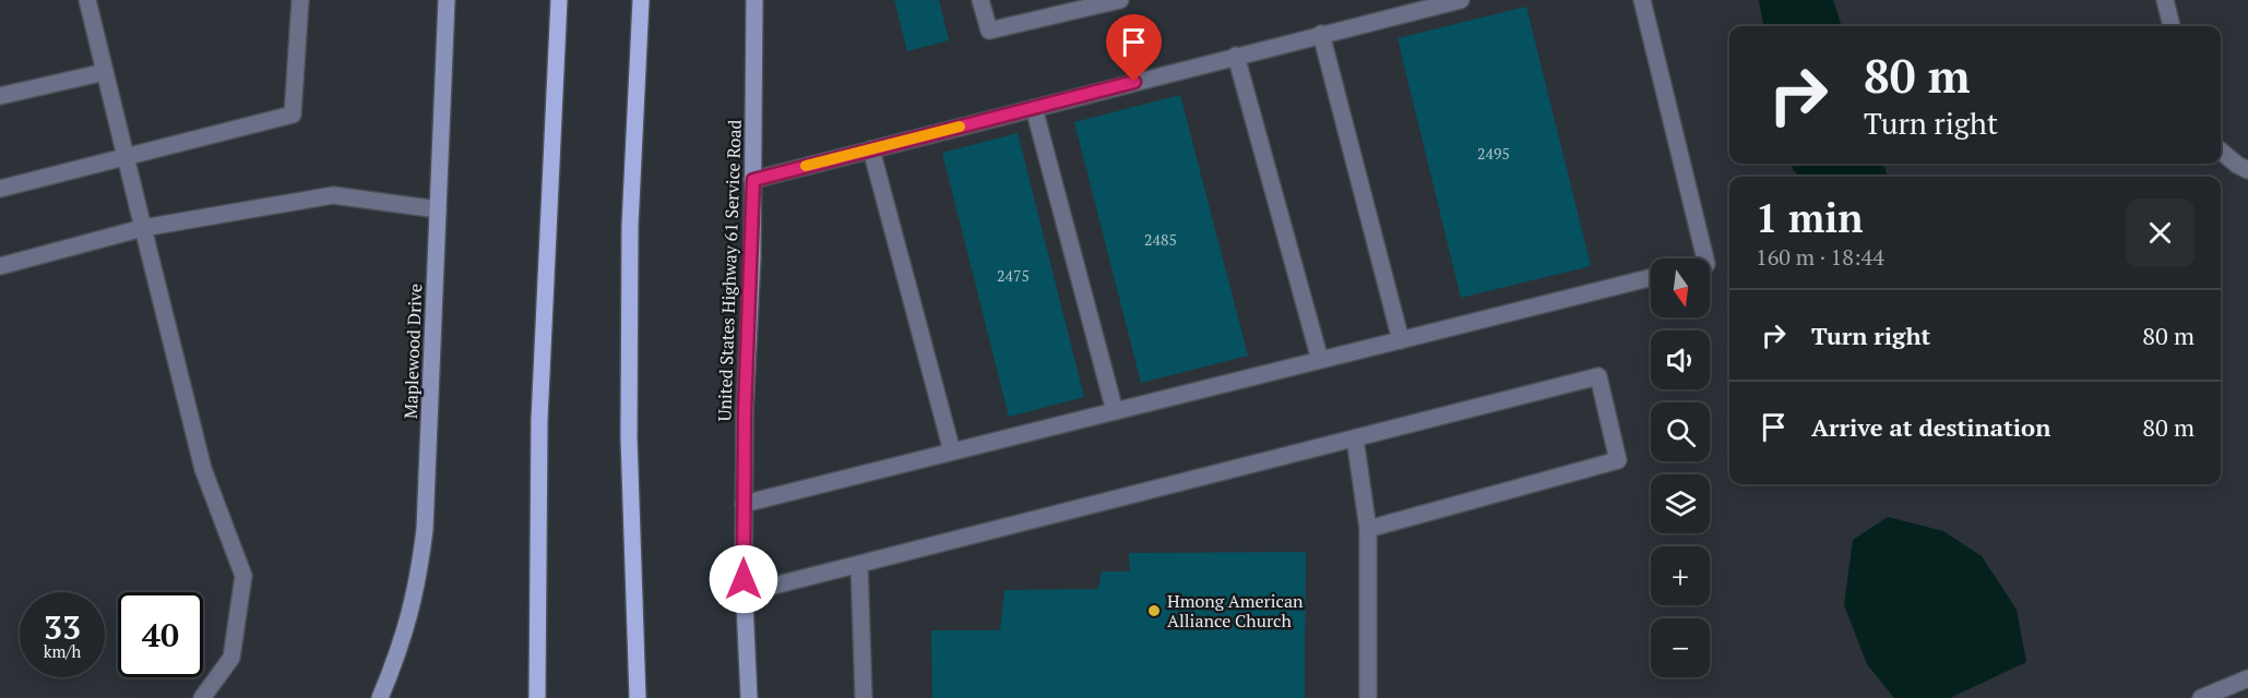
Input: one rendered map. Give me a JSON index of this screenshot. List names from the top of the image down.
{
  "streets": {
    "street": ["United States Highway 61 Service Road", "Maplewood Drive"]
  },
  "places": ["Hmong American Alliance Church"],
  "house_numbers": ["2495", "2485", "2475"],
  "north": "bottom",
  "page": {
    "turn": ["80 m", "Turn right"],
    "heading": ["1 min", "160 m · 18:44"],
    "map_buttons": ["+", "−"],
    "list": [
      {
        "name": "Turn right",
        "value": "80 m"
      },
      {
        "name": "Arrive at destination",
        "value": "80 m"
      }
    ],
    "speed": "33 km/h",
    "limit": "40"
  }
}
